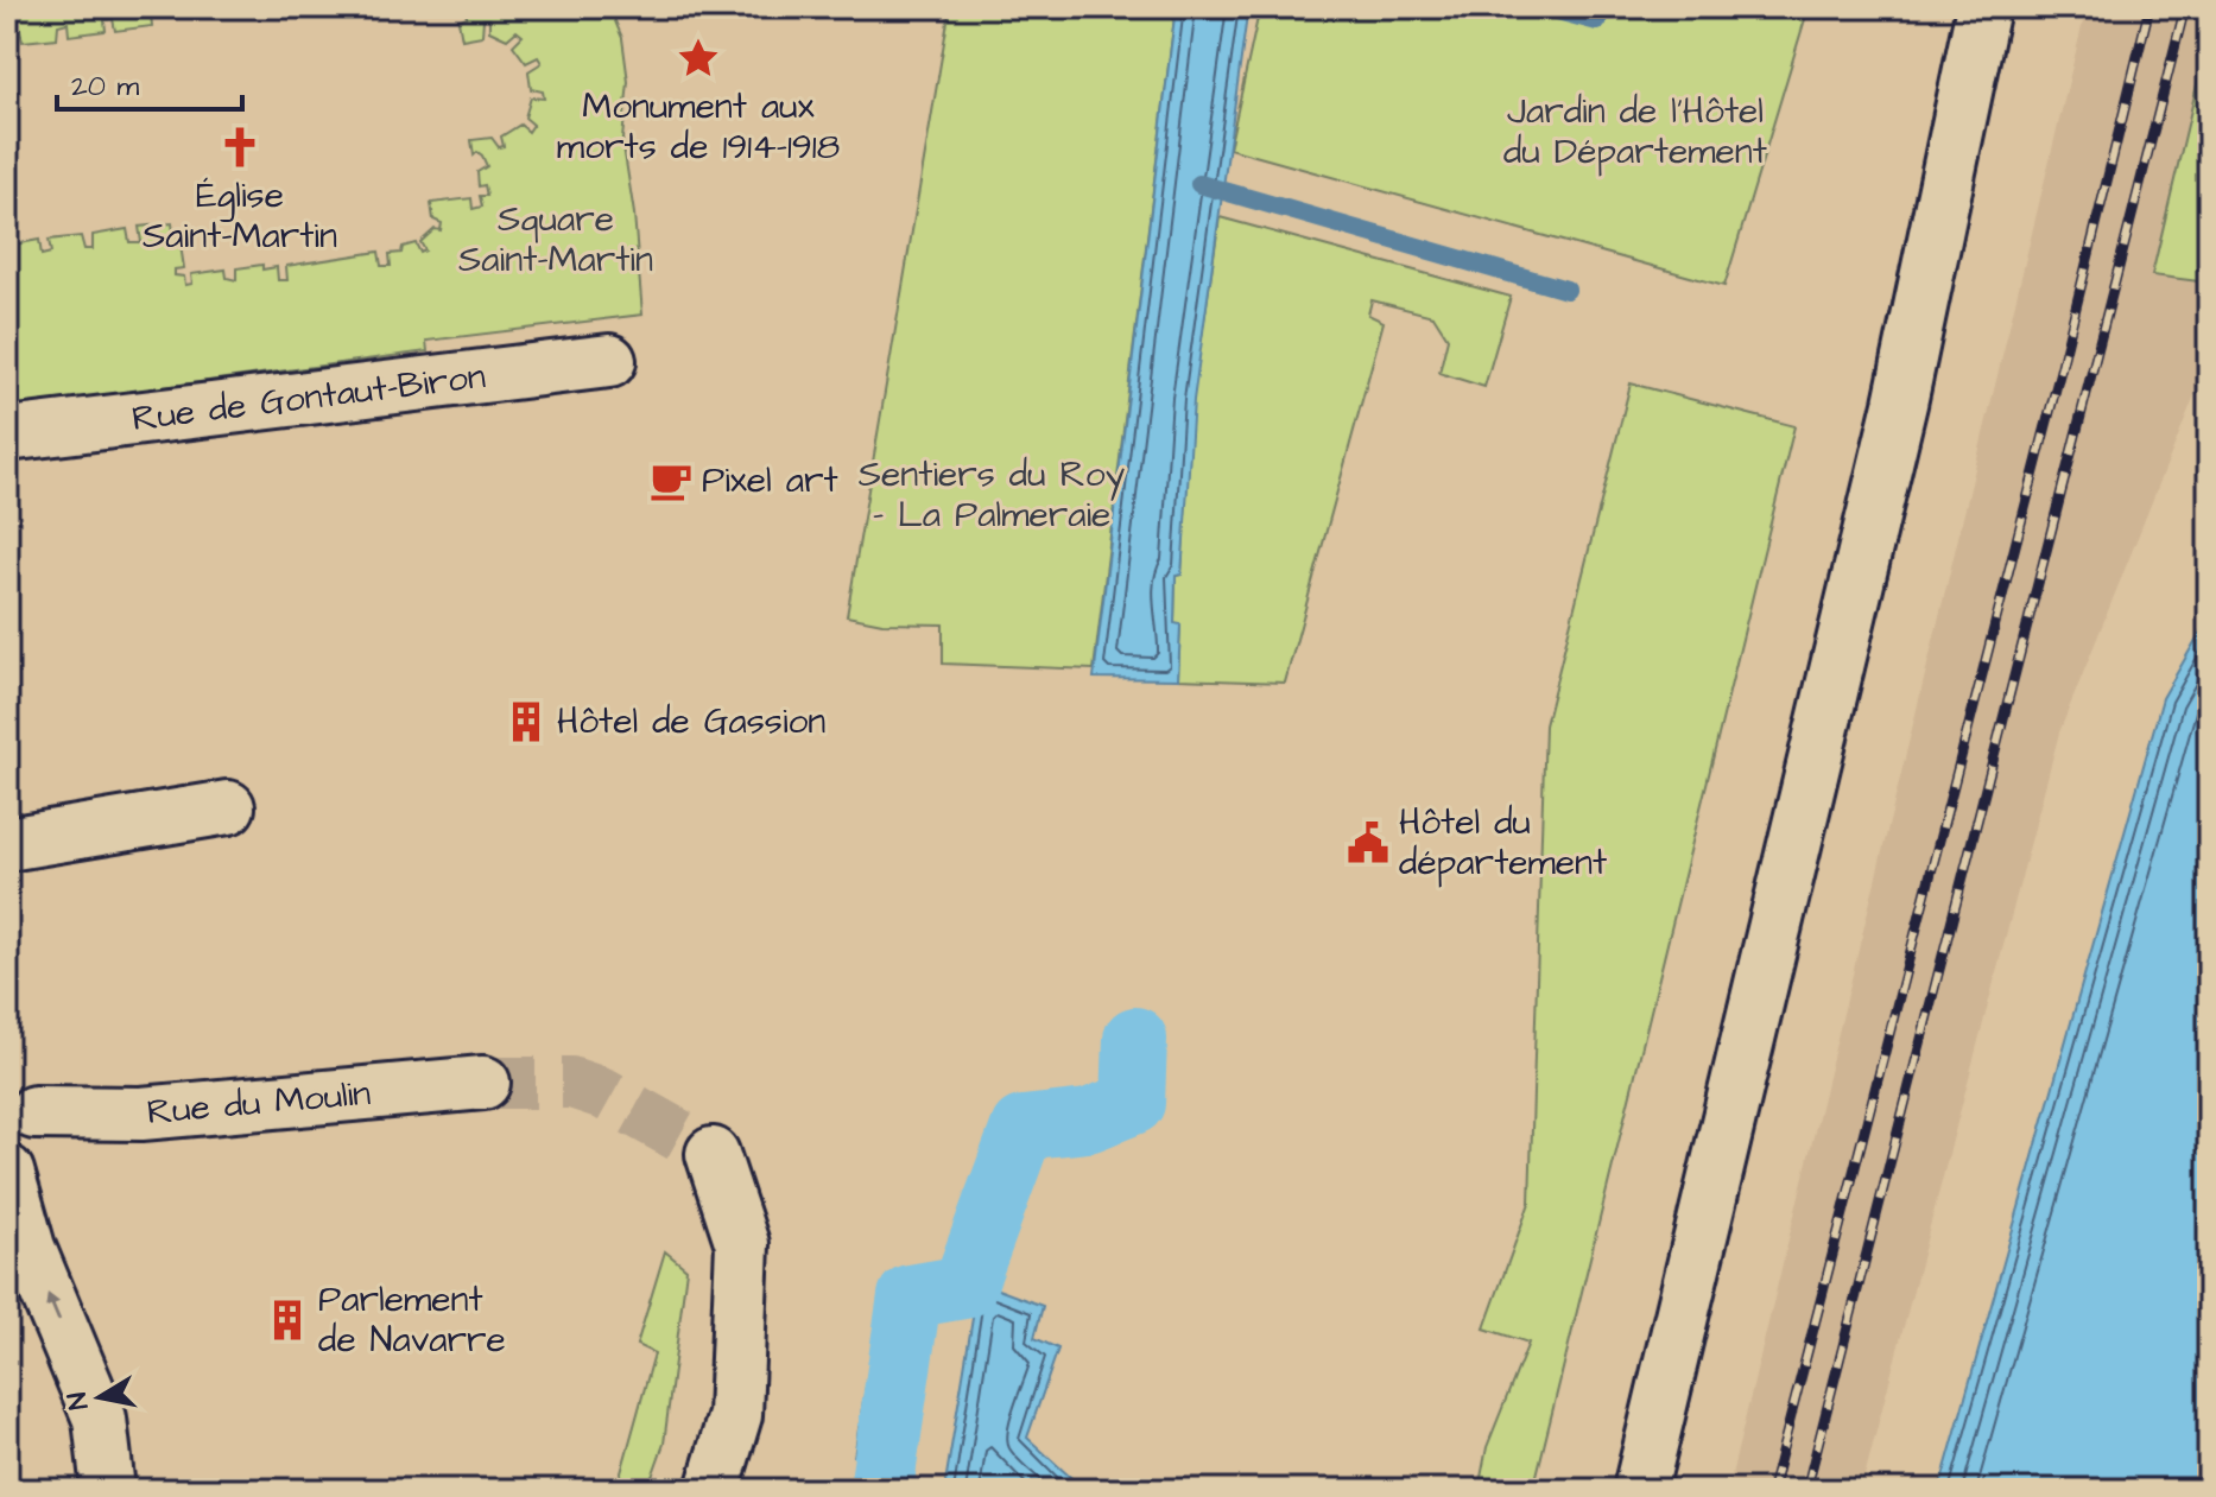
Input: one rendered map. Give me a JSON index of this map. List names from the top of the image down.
{
  "streets": {
    "street": ["Rue de Gontaut-Biron", "Rue du Moulin"]
  },
  "parks": ["Jardin de l'Hôtel du Département", "Square Saint-Martin", "Sentiers du Roy - La Palmeraie"],
  "places": {
    "place": ["Monument aux morts de 1914-1918"],
    "church": ["Église Saint-Martin"],
    "cafe": ["Pixel art"],
    "building": ["Hôtel de Gassion", "Parlement de Navarre"],
    "public building": ["Hôtel du département"]
  },
  "scale_bar": "20 m",
  "north": "left"
}
